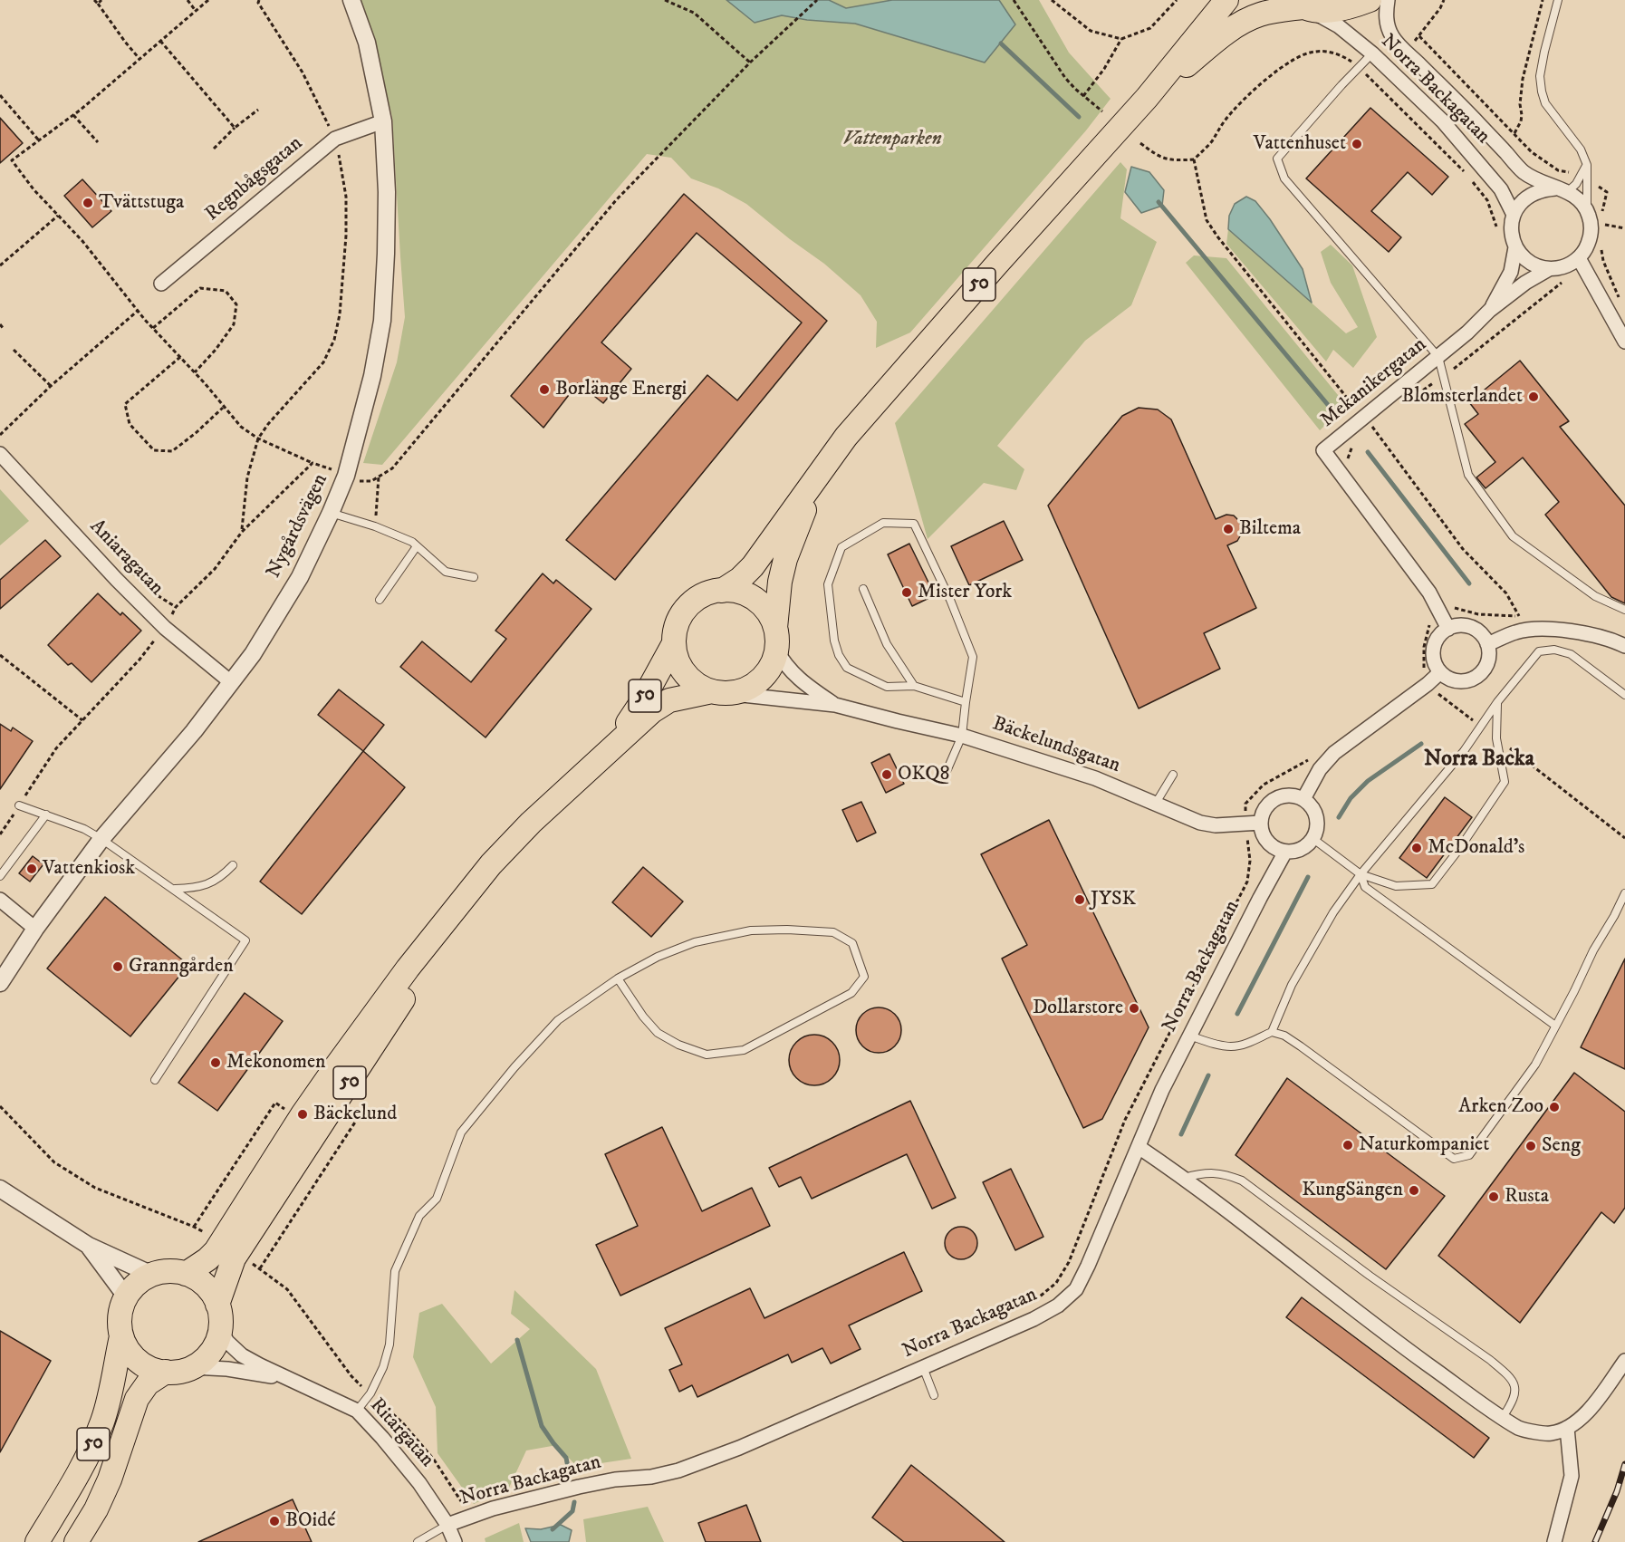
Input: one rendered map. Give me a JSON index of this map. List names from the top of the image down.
{
  "streets": {
    "highway": ["50"],
    "street": [
      "Norra Backagatan",
      "Regnbågsgatan",
      "Mekanikergatan",
      "Nygårdsvägen",
      "Aniaragatan",
      "Bäckelundsgatan",
      "Ritargatan"
    ]
  },
  "crossings": [
    ["Norra Backagatan", "50"],
    ["Norra Backagatan", "Mekanikergatan"],
    ["Norra Backagatan", "Bäckelundsgatan"],
    ["Norra Backagatan", "Ritargatan"],
    ["Regnbågsgatan", "Nygårdsvägen"],
    ["50", "Bäckelundsgatan"],
    ["50", "Ritargatan"],
    ["Nygårdsvägen", "Aniaragatan"]
  ],
  "districts": ["Norra Backa"],
  "parks": ["Vattenparken"],
  "places": [
    "Vattenhuset",
    "Tvättstuga",
    "Borlänge Energi",
    "Blomsterlandet",
    "Biltema",
    "Mister York",
    "OKQ8",
    "McDonald's",
    "Vattenkiosk",
    "JYSK",
    "Granngården",
    "Dollarstore",
    "Mekonomen",
    "Arken Zoo",
    "Bäckelund",
    "Naturkompaniet",
    "Seng",
    "KungSängen",
    "Rusta",
    "BOidé"
  ]
}
